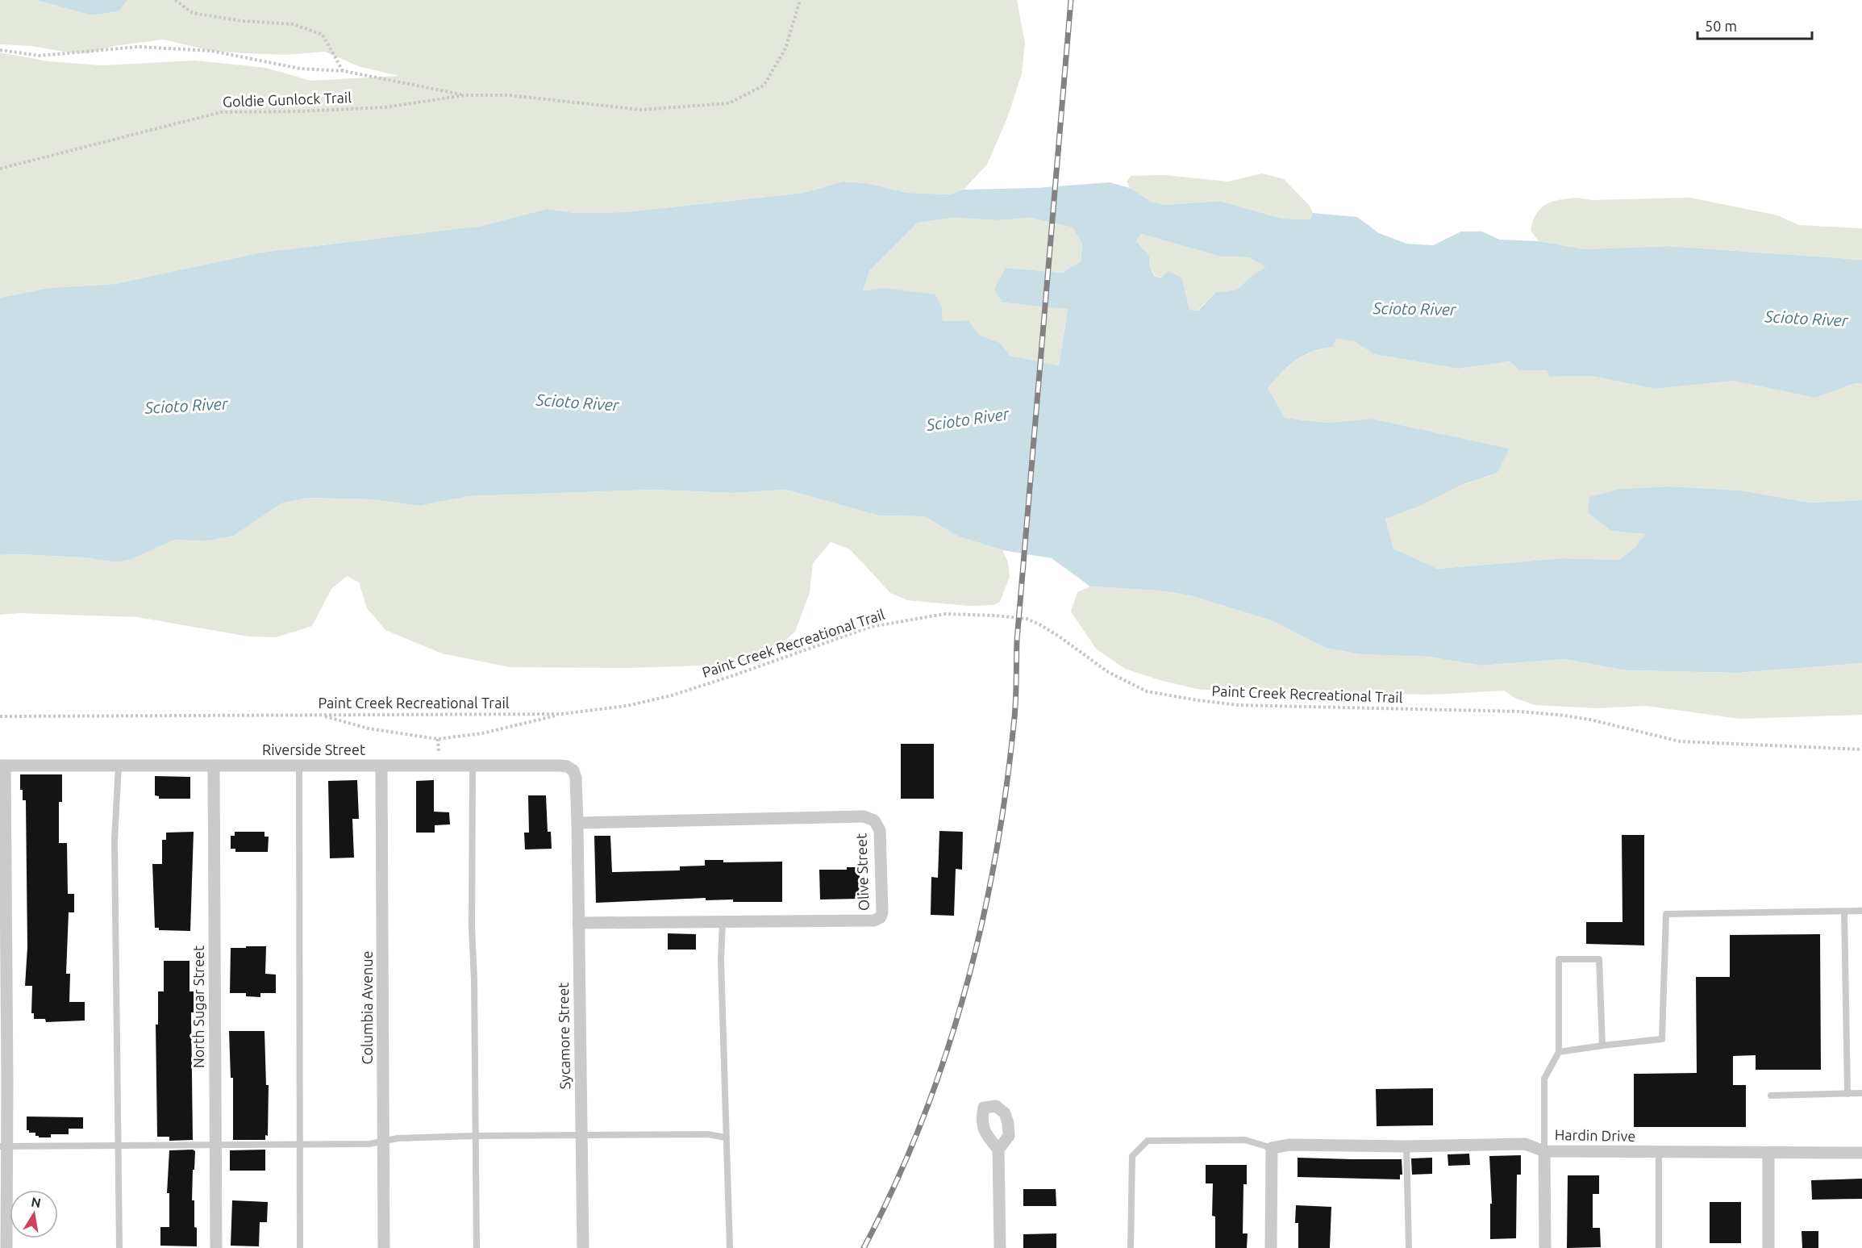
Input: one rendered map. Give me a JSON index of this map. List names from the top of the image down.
{
  "streets": {
    "street": [
      "Riverside Street",
      "Olive Street",
      "North Sugar Street",
      "Columbia Avenue",
      "Sycamore Street",
      "Hardin Drive"
    ],
    "path": ["Goldie Gunlock Trail", "Paint Creek Recreational Trail"]
  },
  "crossings": [
    ["Riverside Street", "Olive Street"],
    ["Riverside Street", "North Sugar Street"],
    ["Riverside Street", "Columbia Avenue"],
    ["Riverside Street", "Sycamore Street"],
    ["Olive Street", "Sycamore Street"]
  ],
  "water": ["Scioto River"],
  "scale_bar": "50 m",
  "north": "top"
}
